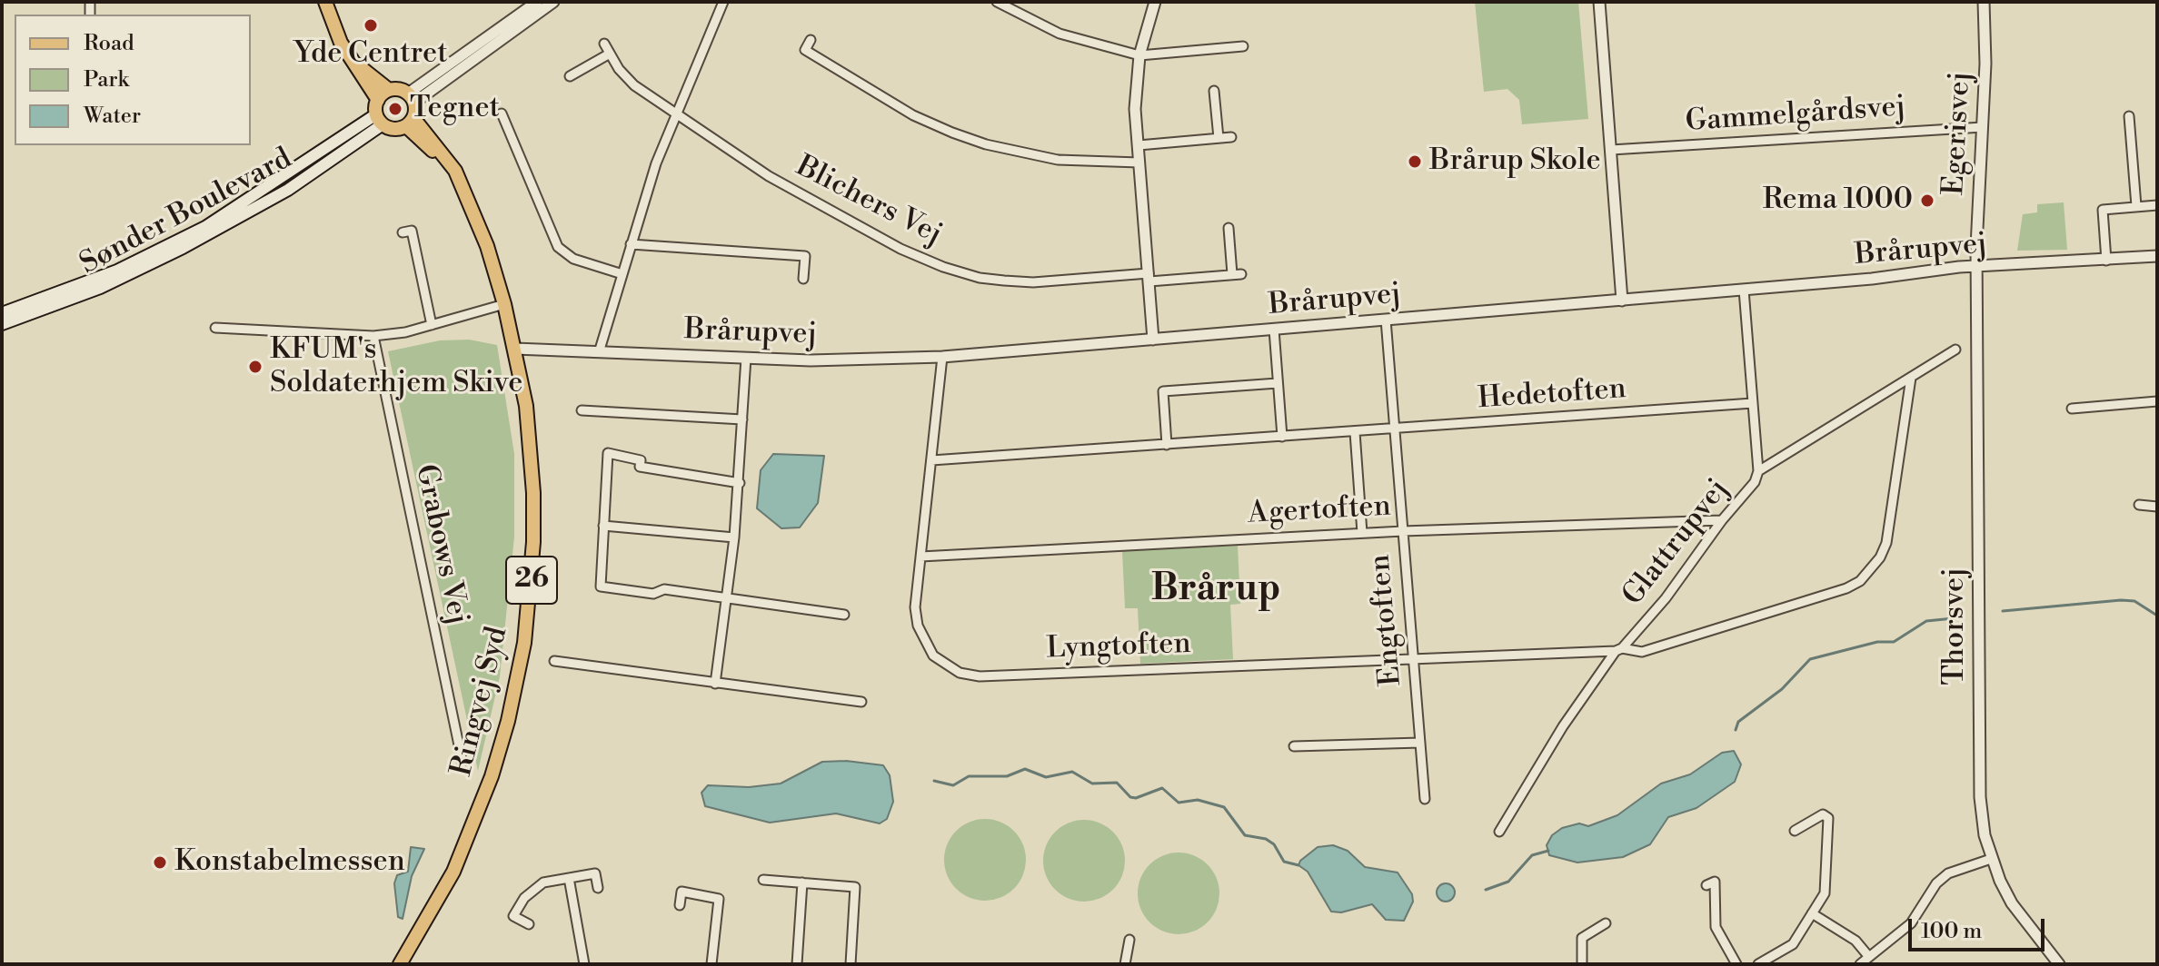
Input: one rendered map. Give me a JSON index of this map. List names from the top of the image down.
{
  "streets": {
    "main road": ["Sønder Boulevard", "26", "Ringvej Syd"],
    "street": [
      "Gammelgårdsvej",
      "Egerisvej",
      "Blichers Vej",
      "Brårupvej",
      "Hedetoften",
      "Agertoften",
      "Glattrupvej",
      "Grabows Vej",
      "Engtoften",
      "Thorsvej",
      "Lyngtoften"
    ]
  },
  "crossings": [
    ["Gammelgårdsvej", "Egerisvej"],
    ["Egerisvej", "Brårupvej"],
    ["Egerisvej", "Thorsvej"],
    ["Sønder Boulevard", "Ringvej Syd"],
    ["Brårupvej", "Engtoften"],
    ["Brårupvej", "Thorsvej"],
    ["Brårupvej", "Lyngtoften"],
    ["Brårupvej", "Ringvej Syd"],
    ["Hedetoften", "Engtoften"],
    ["Hedetoften", "Lyngtoften"],
    ["Agertoften", "Glattrupvej"],
    ["Agertoften", "Engtoften"],
    ["Agertoften", "Lyngtoften"],
    ["Glattrupvej", "Lyngtoften"],
    ["Engtoften", "Lyngtoften"]
  ],
  "districts": ["Brårup"],
  "places": [
    "Yde Centret",
    "Tegnet",
    "Brårup Skole",
    "Rema 1000",
    "KFUM's Soldaterhjem Skive",
    "Konstabelmessen"
  ],
  "legend": ["Road", "Park", "Water"],
  "scale_bar": "100 m"
}
